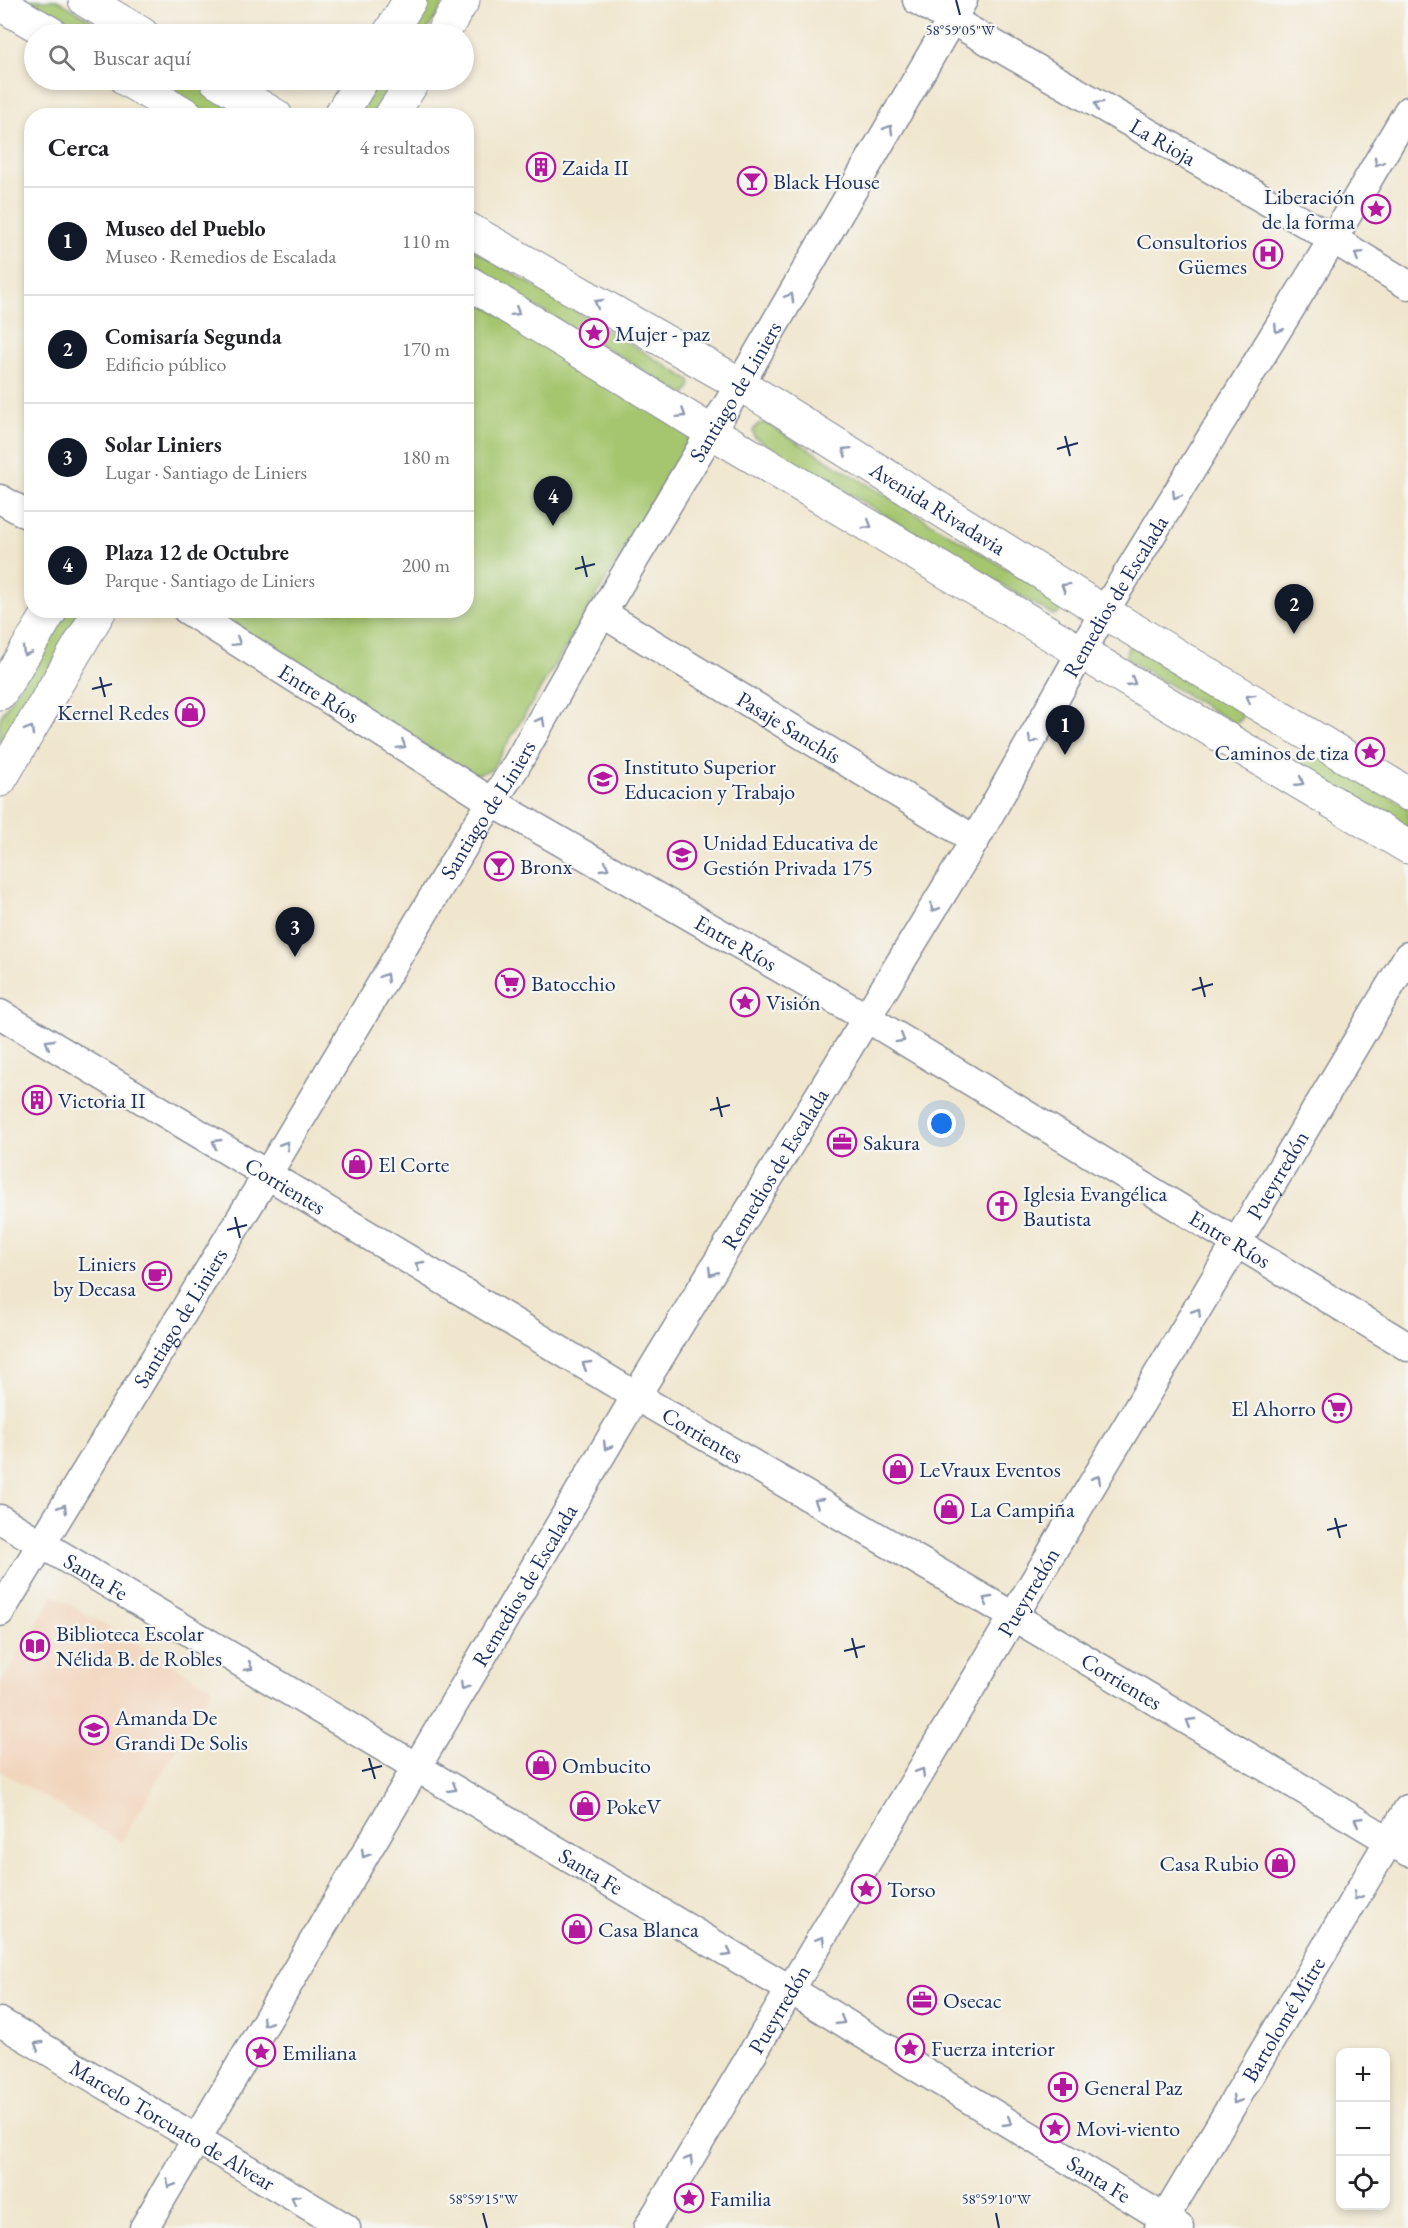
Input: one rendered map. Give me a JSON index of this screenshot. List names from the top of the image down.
{
  "streets": {
    "main road": ["Avenida Rivadavia"],
    "street": [
      "La Rioja",
      "Santiago de Liniers",
      "Remedios de Escalada",
      "Entre Ríos",
      "Pasaje Sanchís",
      "Pueyrredón",
      "Corrientes",
      "Santa Fe",
      "Bartolomé Mitre",
      "Marcelo Torcuato de Alvear"
    ]
  },
  "crossings": [
    ["La Rioja", "Santiago de Liniers"],
    ["La Rioja", "Remedios de Escalada"],
    ["Santiago de Liniers", "Avenida Rivadavia"],
    ["Santiago de Liniers", "Entre Ríos"],
    ["Santiago de Liniers", "Pasaje Sanchís"],
    ["Santiago de Liniers", "Corrientes"],
    ["Santiago de Liniers", "Santa Fe"],
    ["Avenida Rivadavia", "Remedios de Escalada"],
    ["Remedios de Escalada", "Entre Ríos"],
    ["Remedios de Escalada", "Pasaje Sanchís"],
    ["Remedios de Escalada", "Corrientes"],
    ["Remedios de Escalada", "Santa Fe"],
    ["Remedios de Escalada", "Marcelo Torcuato de Alvear"],
    ["Entre Ríos", "Pueyrredón"],
    ["Pueyrredón", "Corrientes"],
    ["Pueyrredón", "Santa Fe"],
    ["Corrientes", "Bartolomé Mitre"],
    ["Santa Fe", "Bartolomé Mitre"]
  ],
  "one_way": [
    "La Rioja",
    "Santiago de Liniers",
    "Remedios de Escalada",
    "Entre Ríos",
    "Pueyrredón",
    "Corrientes",
    "Santa Fe",
    "Bartolomé Mitre",
    "Marcelo Torcuato de Alvear"
  ],
  "places": {
    "building": ["Zaida II", "Victoria II"],
    "bar": ["Black House", "Bronx"],
    "place": [
      "Liberación de la forma",
      "Mujer - paz",
      "Caminos de tiza",
      "Visión",
      "Torso",
      "Fuerza interior",
      "Emiliana",
      "Movi-viento",
      "Familia"
    ],
    "hospital": ["Consultorios Güemes"],
    "shop": [
      "Kernel Redes",
      "El Corte",
      "LeVraux Eventos",
      "La Campiña",
      "Ombucito",
      "PokeV",
      "Casa Rubio",
      "Casa Blanca"
    ],
    "school or university": ["Instituto Superior Educacion y Trabajo", "Unidad Educativa de Gestión Privada 175", "Amanda De Grandi De Solis"],
    "supermarket": ["Batocchio", "El Ahorro"],
    "office": ["Sakura", "Osecac"],
    "church": ["Iglesia Evangélica Bautista"],
    "cafe": ["Liniers by Decasa"],
    "library": ["Biblioteca Escolar Nélida B. de Robles"],
    "pharmacy": ["General Paz"]
  },
  "page": {
    "search": "Buscar aquí",
    "heading": ["Cerca", "4 resultados"],
    "list": [
      {
        "mark": "1",
        "name": "Museo del Pueblo",
        "note": "Museo · Remedios de Escalada",
        "value": "110 m"
      },
      {
        "mark": "2",
        "name": "Comisaría Segunda",
        "note": "Edificio público",
        "value": "170 m"
      },
      {
        "mark": "3",
        "name": "Solar Liniers",
        "note": "Lugar · Santiago de Liniers",
        "value": "180 m"
      },
      {
        "mark": "4",
        "name": "Plaza 12 de Octubre",
        "note": "Parque · Santiago de Liniers",
        "value": "200 m"
      }
    ],
    "pins": [
      "4",
      "2",
      "1",
      "3"
    ],
    "map_buttons": ["+", "−"]
  },
  "coordinates": ["58°59'05\"W", "58°59'15\"W", "58°59'10\"W"]
}
